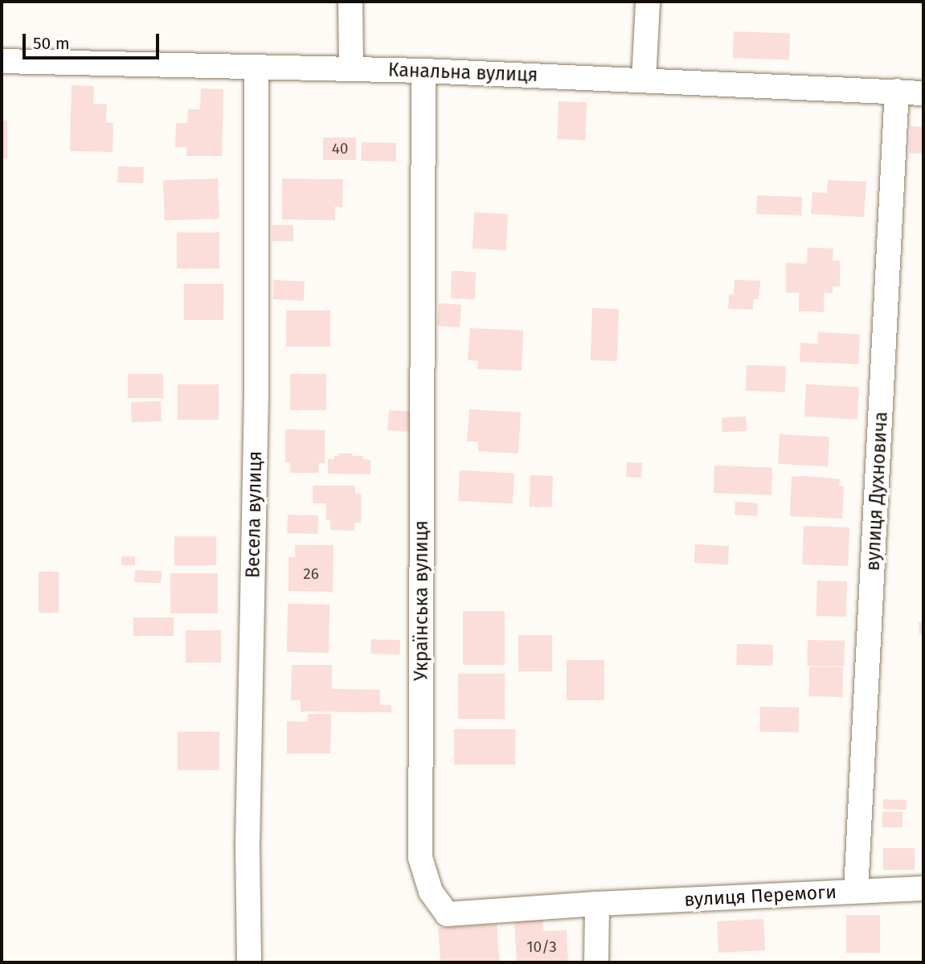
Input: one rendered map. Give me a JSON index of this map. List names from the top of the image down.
{
  "streets": {
    "street": [
      "Канальна вулиця",
      "вулиця Духновича",
      "Весела вулиця",
      "Українська вулиця",
      "вулиця Перемоги"
    ]
  },
  "crossings": [
    ["Канальна вулиця", "вулиця Духновича"],
    ["Канальна вулиця", "Весела вулиця"],
    ["Канальна вулиця", "Українська вулиця"],
    ["вулиця Духновича", "вулиця Перемоги"],
    ["Українська вулиця", "вулиця Перемоги"]
  ],
  "house_numbers": ["40", "26", "10/3"],
  "scale_bar": "50 m"
}
